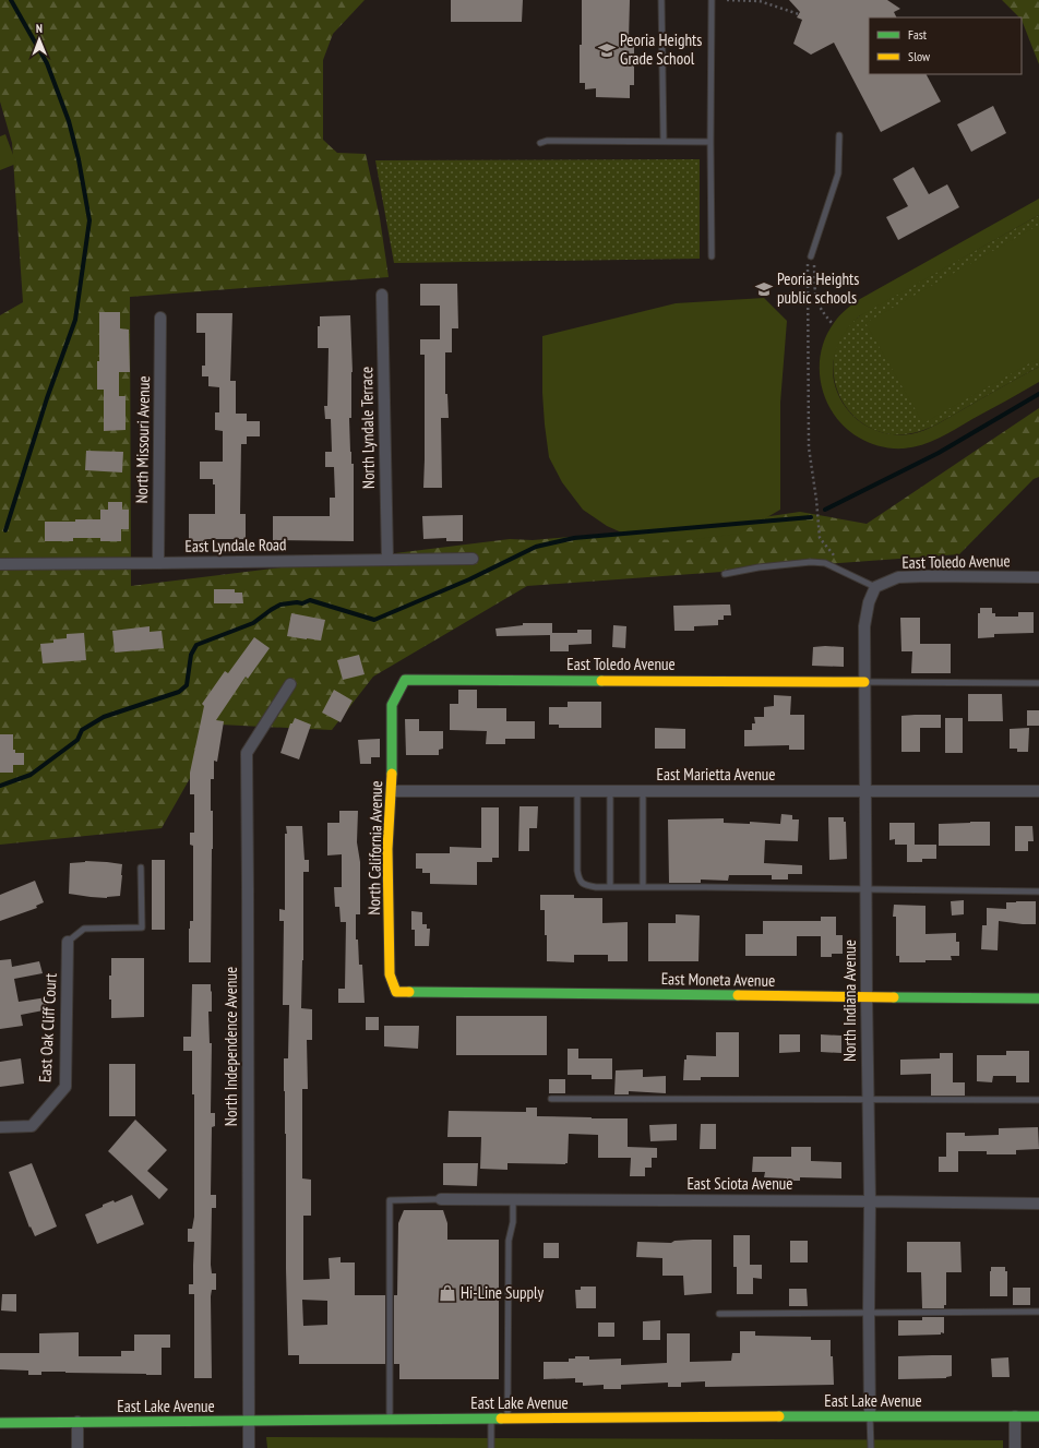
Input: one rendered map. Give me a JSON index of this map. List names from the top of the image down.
{
  "streets": {
    "street": [
      "North Lyndale Terrace",
      "North Missouri Avenue",
      "East Lyndale Road",
      "East Toledo Avenue",
      "East Marietta Avenue",
      "North California Avenue",
      "East Moneta Avenue",
      "North Indiana Avenue",
      "East Oak Cliff Court",
      "North Independence Avenue",
      "East Sciota Avenue",
      "East Lake Avenue"
    ]
  },
  "crossings": [
    ["North Lyndale Terrace", "East Lyndale Road"],
    ["North Missouri Avenue", "East Lyndale Road"],
    ["East Toledo Avenue", "North California Avenue"],
    ["East Toledo Avenue", "North Indiana Avenue"],
    ["East Marietta Avenue", "North California Avenue"],
    ["East Marietta Avenue", "North Indiana Avenue"],
    ["North California Avenue", "East Moneta Avenue"],
    ["East Moneta Avenue", "North Indiana Avenue"],
    ["North Indiana Avenue", "East Sciota Avenue"],
    ["North Indiana Avenue", "East Lake Avenue"],
    ["North Independence Avenue", "East Lake Avenue"]
  ],
  "places": {
    "school or university": ["Peoria Heights Grade School", "Peoria Heights public schools"],
    "shop": ["Hi-Line Supply"]
  },
  "legend": ["Fast", "Slow"],
  "north": "top"
}
